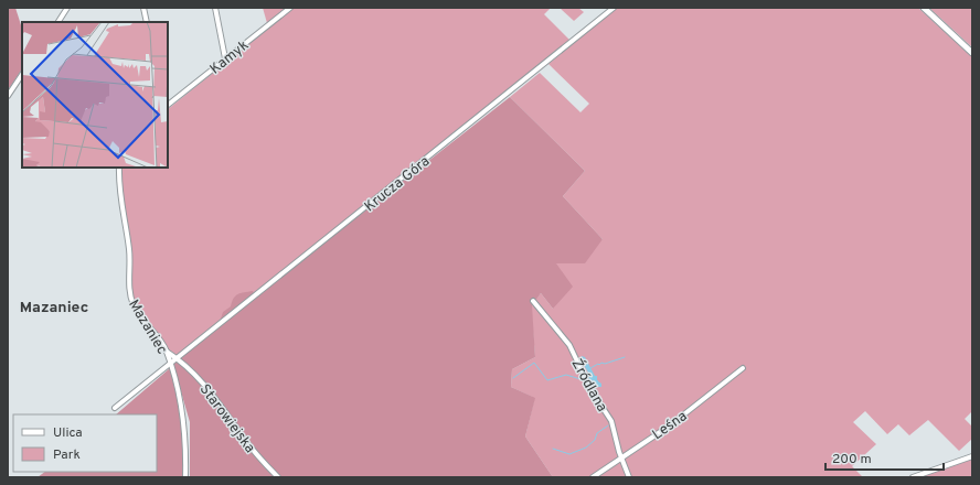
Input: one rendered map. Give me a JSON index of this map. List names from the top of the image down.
{
  "streets": {
    "street": [
      "Kamyk",
      "Krucza Góra",
      "Mazaniec",
      "Źródlana",
      "Starowiejska",
      "Leśna"
    ]
  },
  "crossings": [
    ["Krucza Góra", "Mazaniec"],
    ["Krucza Góra", "Starowiejska"],
    ["Mazaniec", "Starowiejska"],
    ["Źródlana", "Leśna"]
  ],
  "districts": ["Mazaniec"],
  "legend": ["Ulica", "Park"],
  "scale_bar": "200 m"
}
